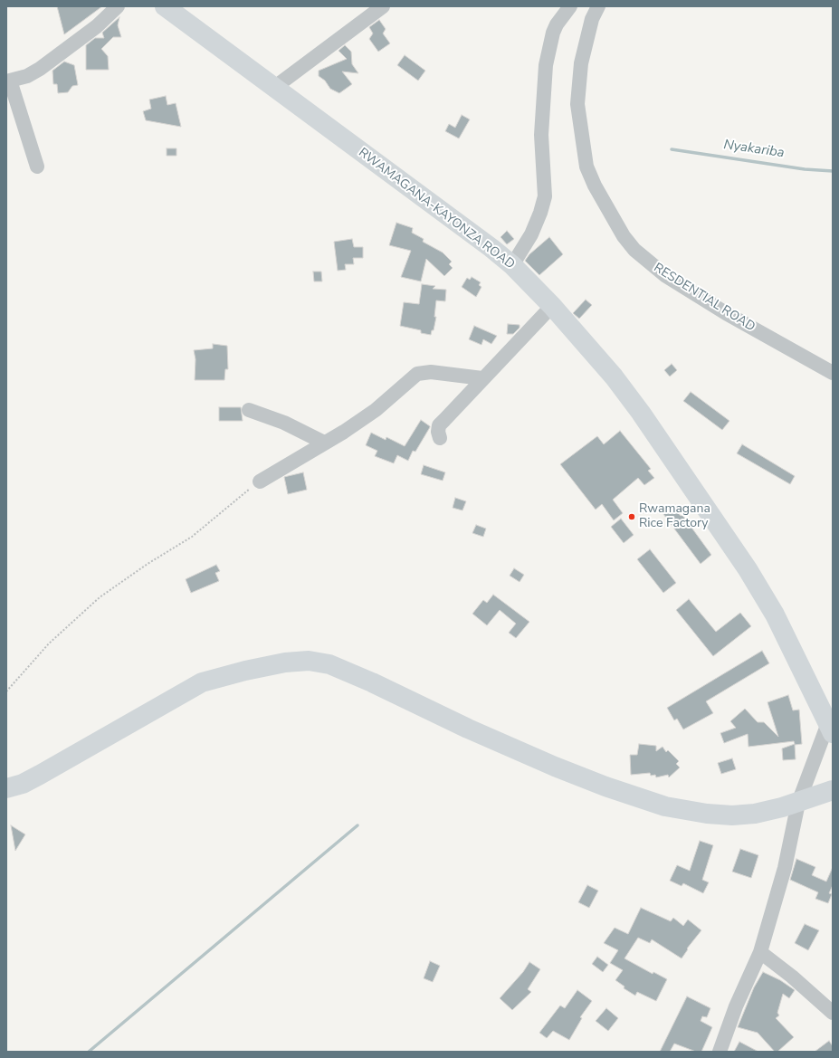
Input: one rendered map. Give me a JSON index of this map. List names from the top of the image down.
{
  "streets": {
    "highway": ["RWAMAGANA-KAYONZA ROAD"],
    "street": ["RESDENTIAL ROAD"]
  },
  "water": ["Nyakariba"],
  "places": ["Rwamagana Rice Factory"]
}
